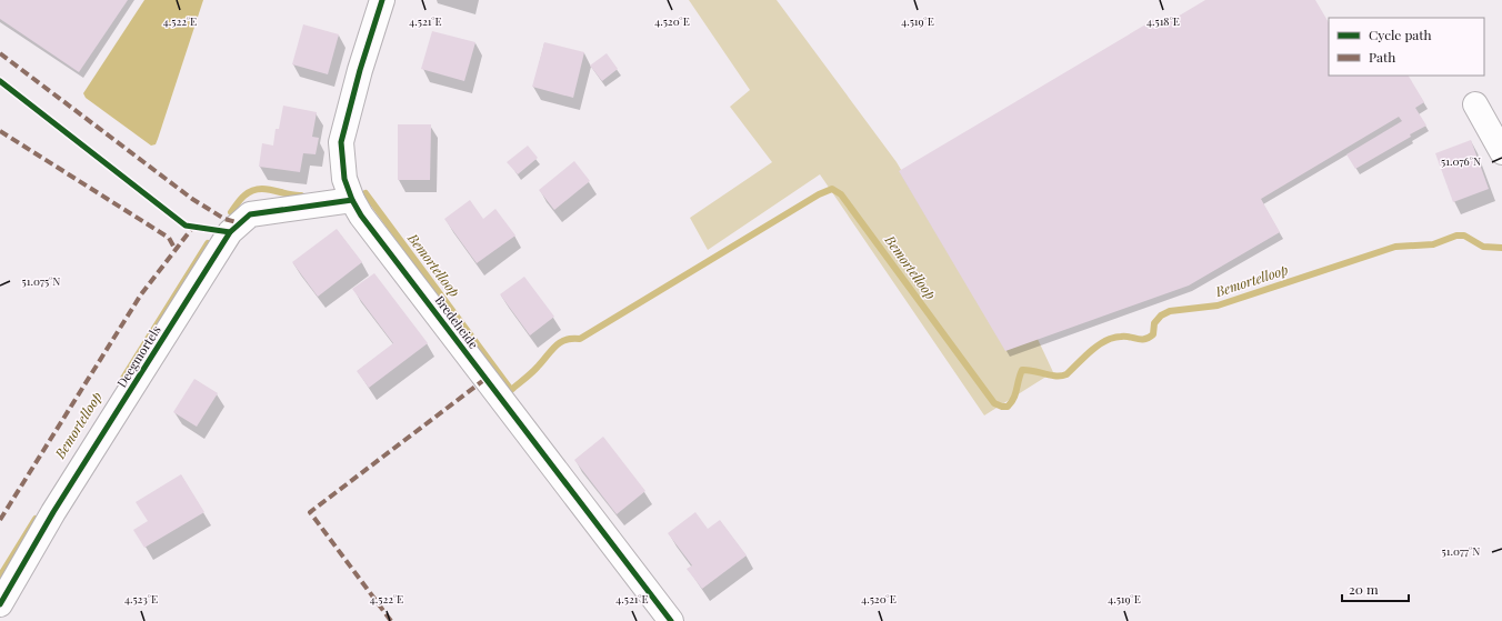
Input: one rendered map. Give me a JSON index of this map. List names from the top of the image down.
{
  "streets": {
    "street": ["Bredeheide", "Deegmortels"]
  },
  "crossings": [
    ["Bredeheide", "Deegmortels"]
  ],
  "water": ["Bemortelloop"],
  "legend": ["Cycle path", "Path"],
  "scale_bar": "20 m",
  "coordinates": [
    "4.522°E",
    "4.521°E",
    "4.520°E",
    "4.519°E",
    "4.518°E",
    "51.076°N",
    "51.075°N",
    "51.077°N",
    "4.523°E"
  ]
}
